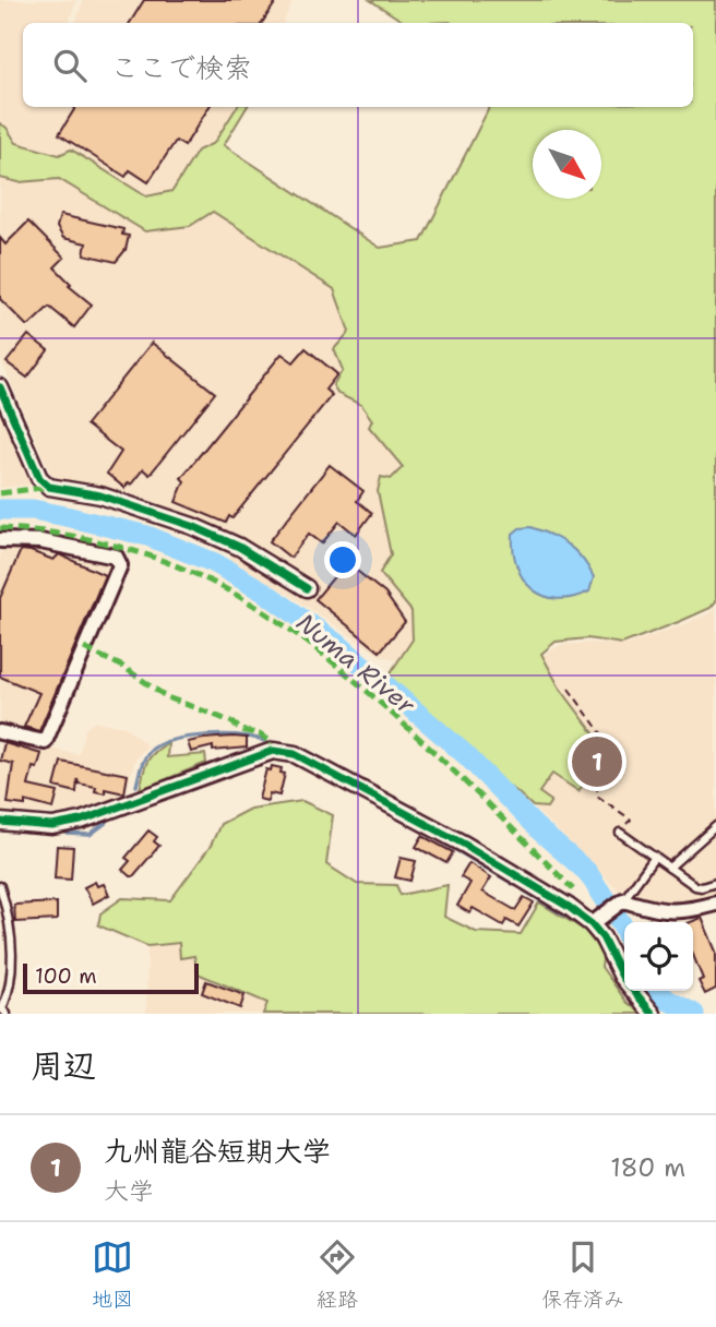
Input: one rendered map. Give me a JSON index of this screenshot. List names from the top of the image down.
{
  "water": ["Numa River"],
  "scale_bar": "100 m",
  "north": "bottom right",
  "page": {
    "search": "ここで検索",
    "pins": "1",
    "scale": "100 m",
    "heading": "周辺",
    "list": [
      {
        "mark": "1",
        "name": "九州龍谷短期大学",
        "note": "大学",
        "value": "180 m"
      }
    ],
    "nav": ["地図", "経路", "保存済み"]
  }
}
